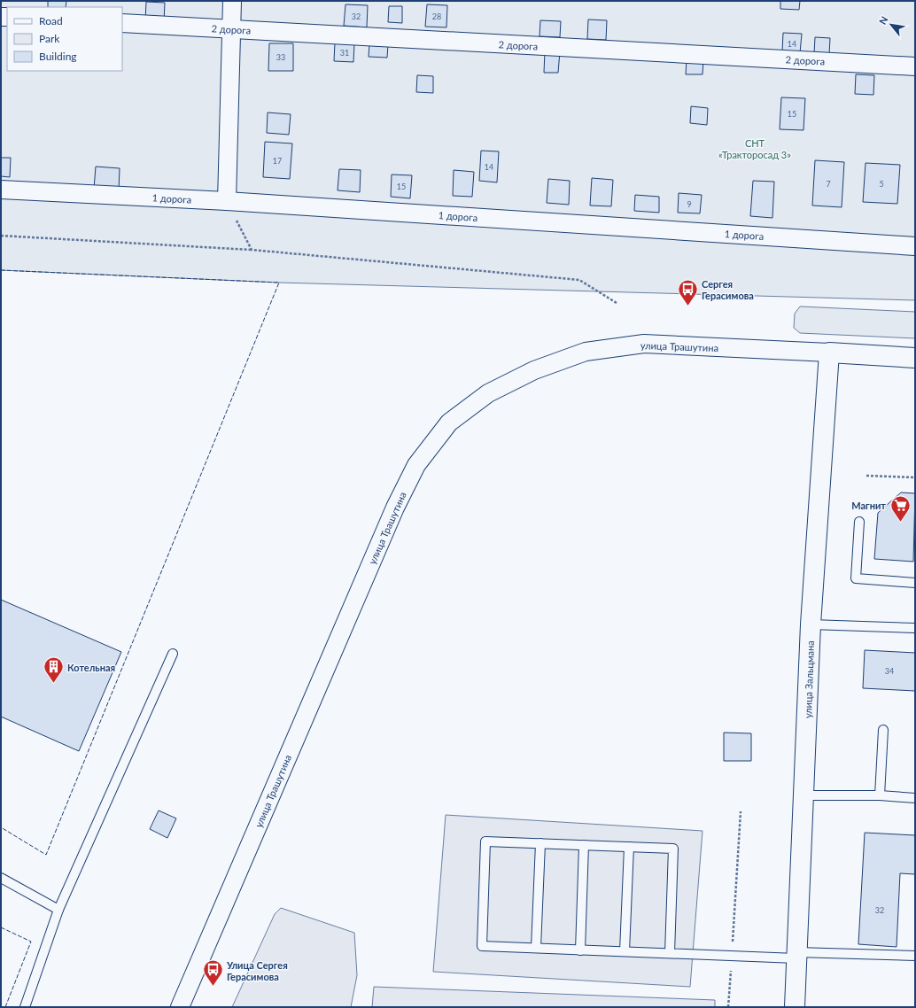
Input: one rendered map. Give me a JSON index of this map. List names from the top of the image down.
{
  "streets": {
    "street": [
      "2 дорога",
      "1 дорога",
      "улица Трашутина",
      "улица Зальцмана"
    ]
  },
  "crossings": [
    ["улица Трашутина", "улица Зальцмана"]
  ],
  "parks": ["СНТ «Тракторосад 3»"],
  "places": {
    "bus stop": ["Сергея Герасимова", "Улица Сергея Герасимова"],
    "supermarket": ["Магнит"],
    "building": ["Котельная"]
  },
  "house_numbers": [
    "32",
    "28",
    "14",
    "31",
    "33",
    "15",
    "17",
    "14",
    "7",
    "5",
    "15",
    "9",
    "34",
    "32"
  ],
  "legend": ["Road", "Park", "Building"],
  "north": "top left"
}
